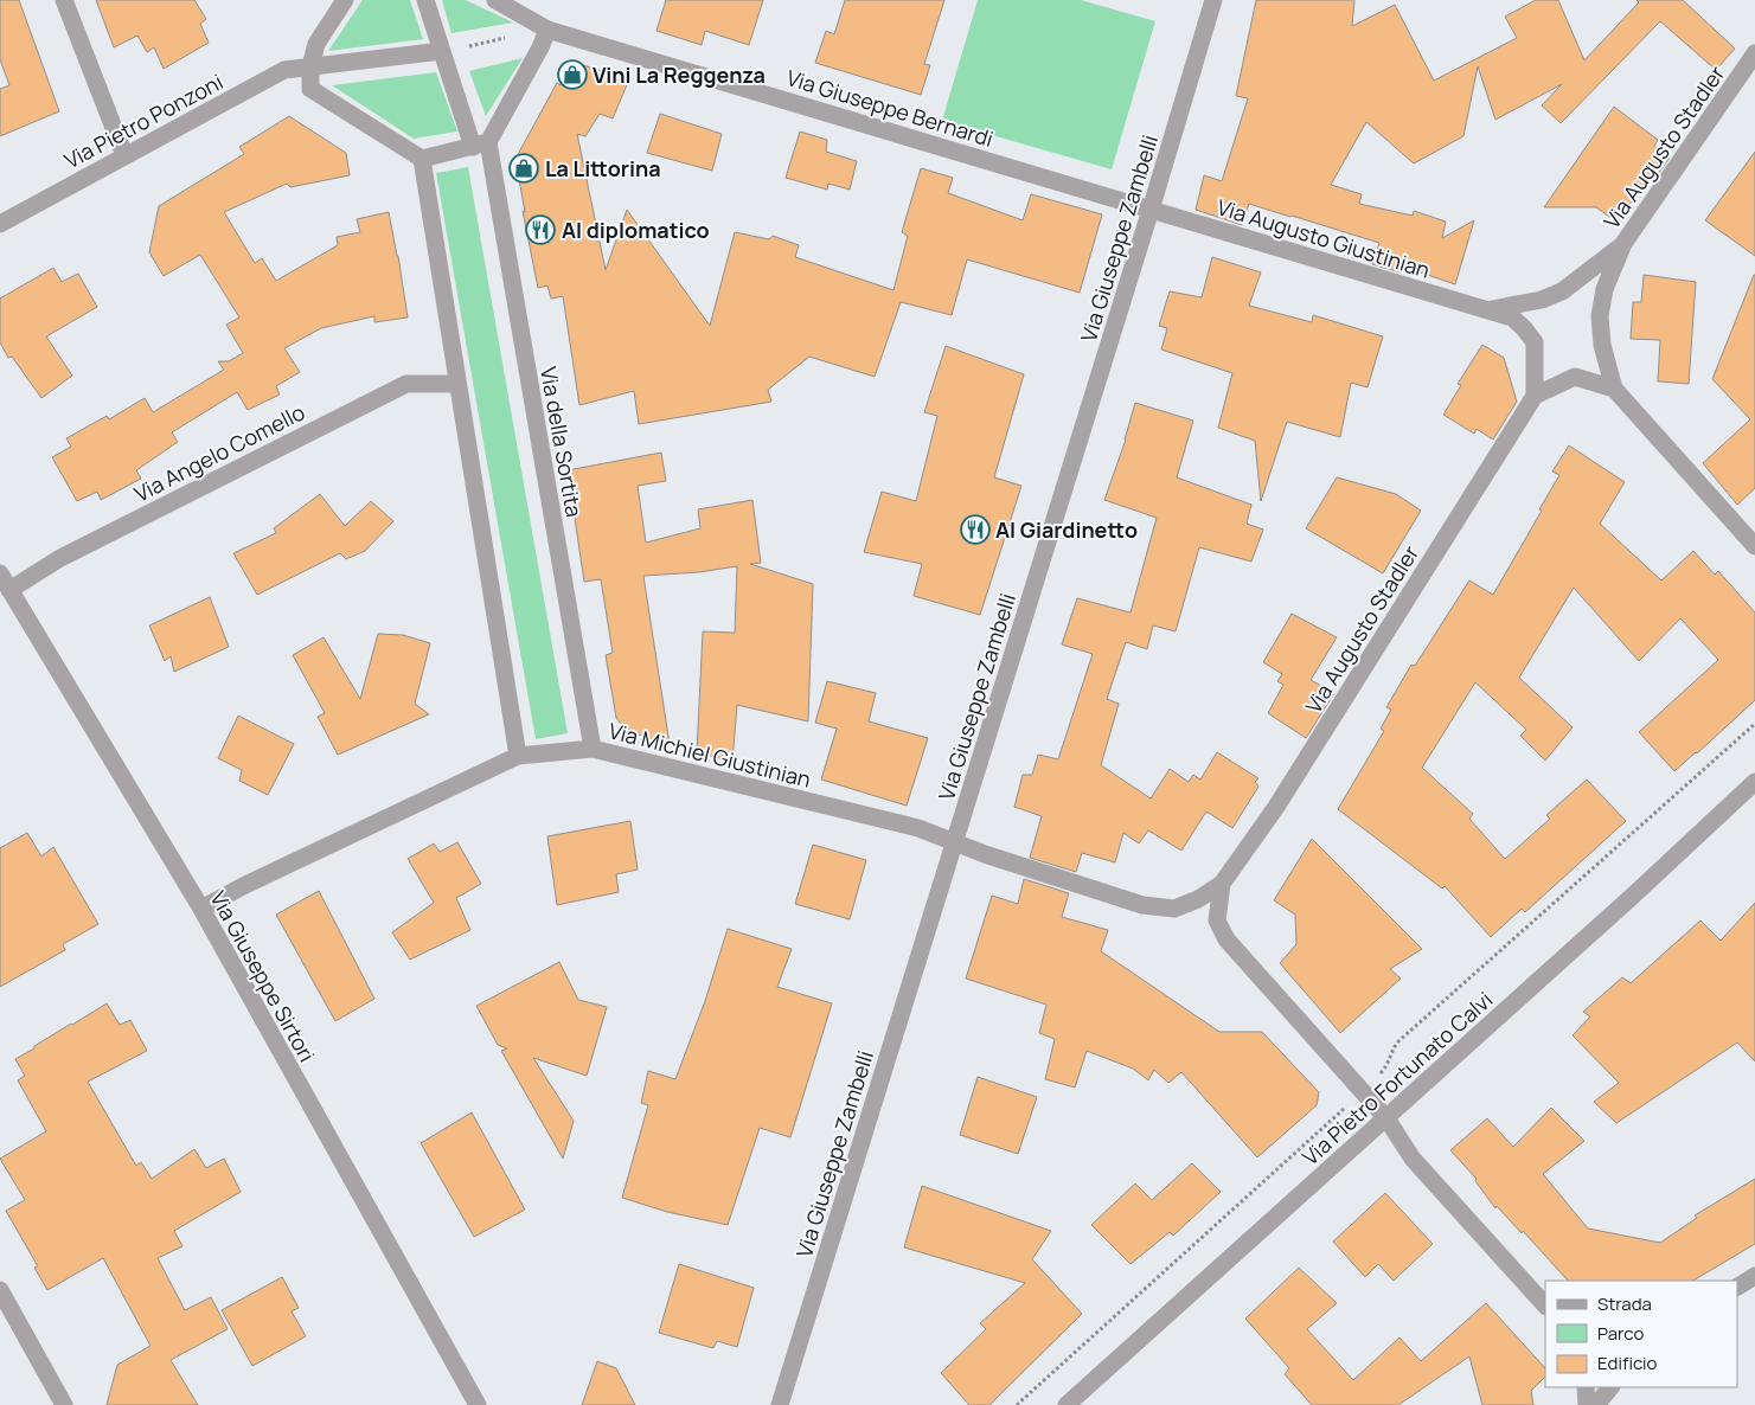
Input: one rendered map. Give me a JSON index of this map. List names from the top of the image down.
{
  "streets": {
    "street": [
      "Via Giuseppe Bernardi",
      "Via Pietro Ponzoni",
      "Via Augusto Stadler",
      "Via Giuseppe Zambelli",
      "Via Augusto Giustinian",
      "Via della Sortita",
      "Via Angelo Comello",
      "Via Michiel Giustinian",
      "Via Giuseppe Sirtori",
      "Via Pietro Fortunato Calvi"
    ]
  },
  "crossings": [
    ["Via Giuseppe Bernardi", "Via Giuseppe Zambelli"],
    ["Via Giuseppe Bernardi", "Via Augusto Giustinian"],
    ["Via Pietro Ponzoni", "Via della Sortita"],
    ["Via Augusto Stadler", "Via Augusto Giustinian"],
    ["Via Augusto Stadler", "Via Michiel Giustinian"],
    ["Via Giuseppe Zambelli", "Via Augusto Giustinian"],
    ["Via Giuseppe Zambelli", "Via Michiel Giustinian"],
    ["Via della Sortita", "Via Michiel Giustinian"],
    ["Via Angelo Comello", "Via Giuseppe Sirtori"],
    ["Via Michiel Giustinian", "Via Giuseppe Sirtori"]
  ],
  "places": {
    "shop": ["Vini La Reggenza", "La Littorina"],
    "restaurant": ["Al diplomatico", "Al Giardinetto"]
  },
  "legend": ["Strada", "Parco", "Edificio"]
}
